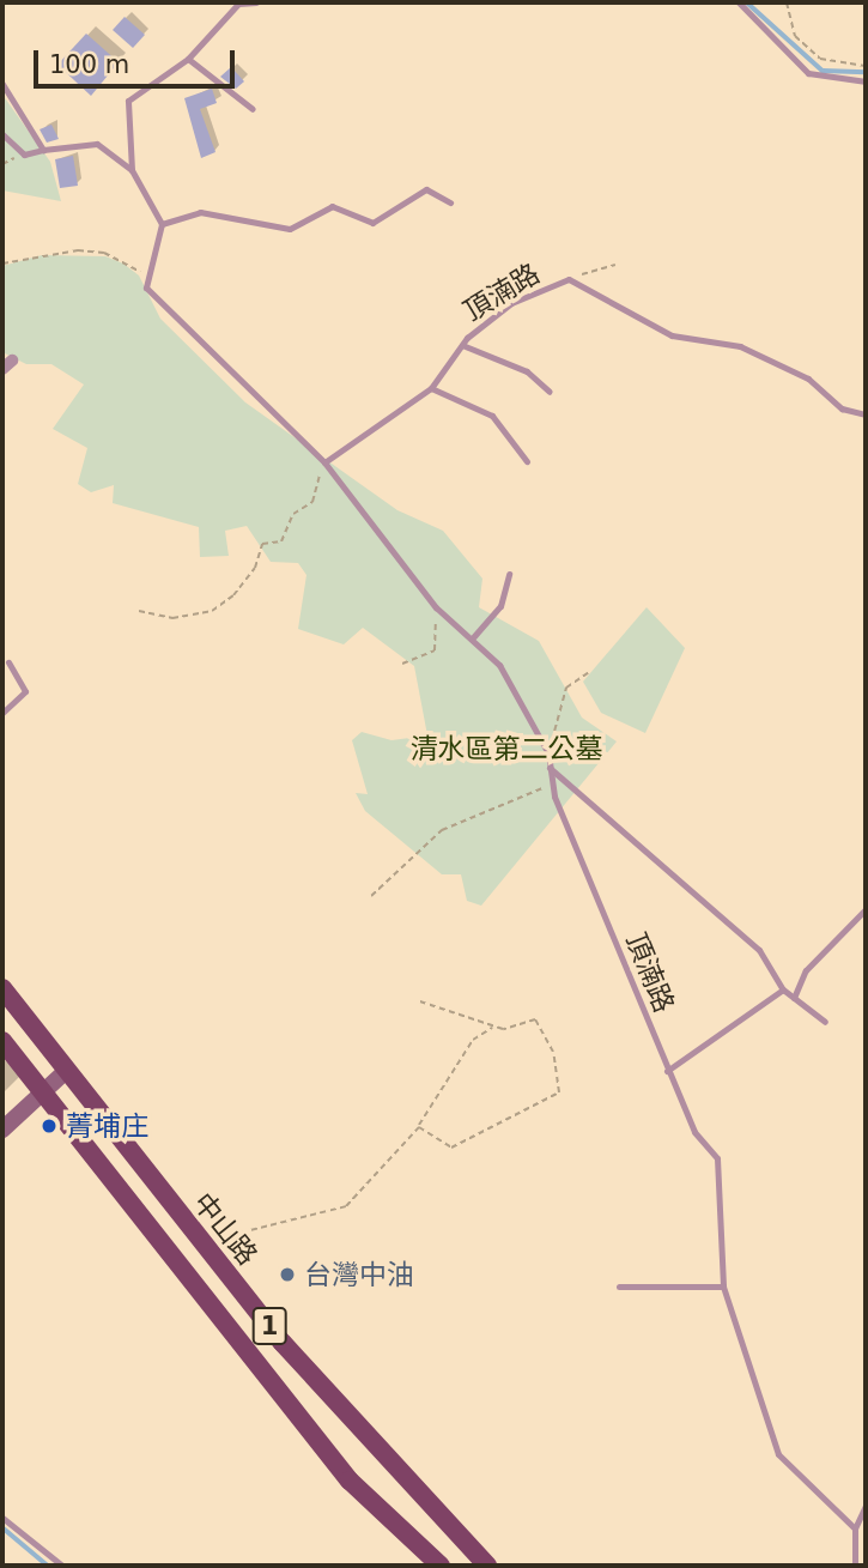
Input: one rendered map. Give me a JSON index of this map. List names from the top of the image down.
{
  "streets": {
    "main road": ["中山路", "1"],
    "lane": ["頂湳路"]
  },
  "parks": ["清水區第二公墓"],
  "places": ["菁埔庄", "台灣中油"],
  "scale_bar": "100 m"
}
